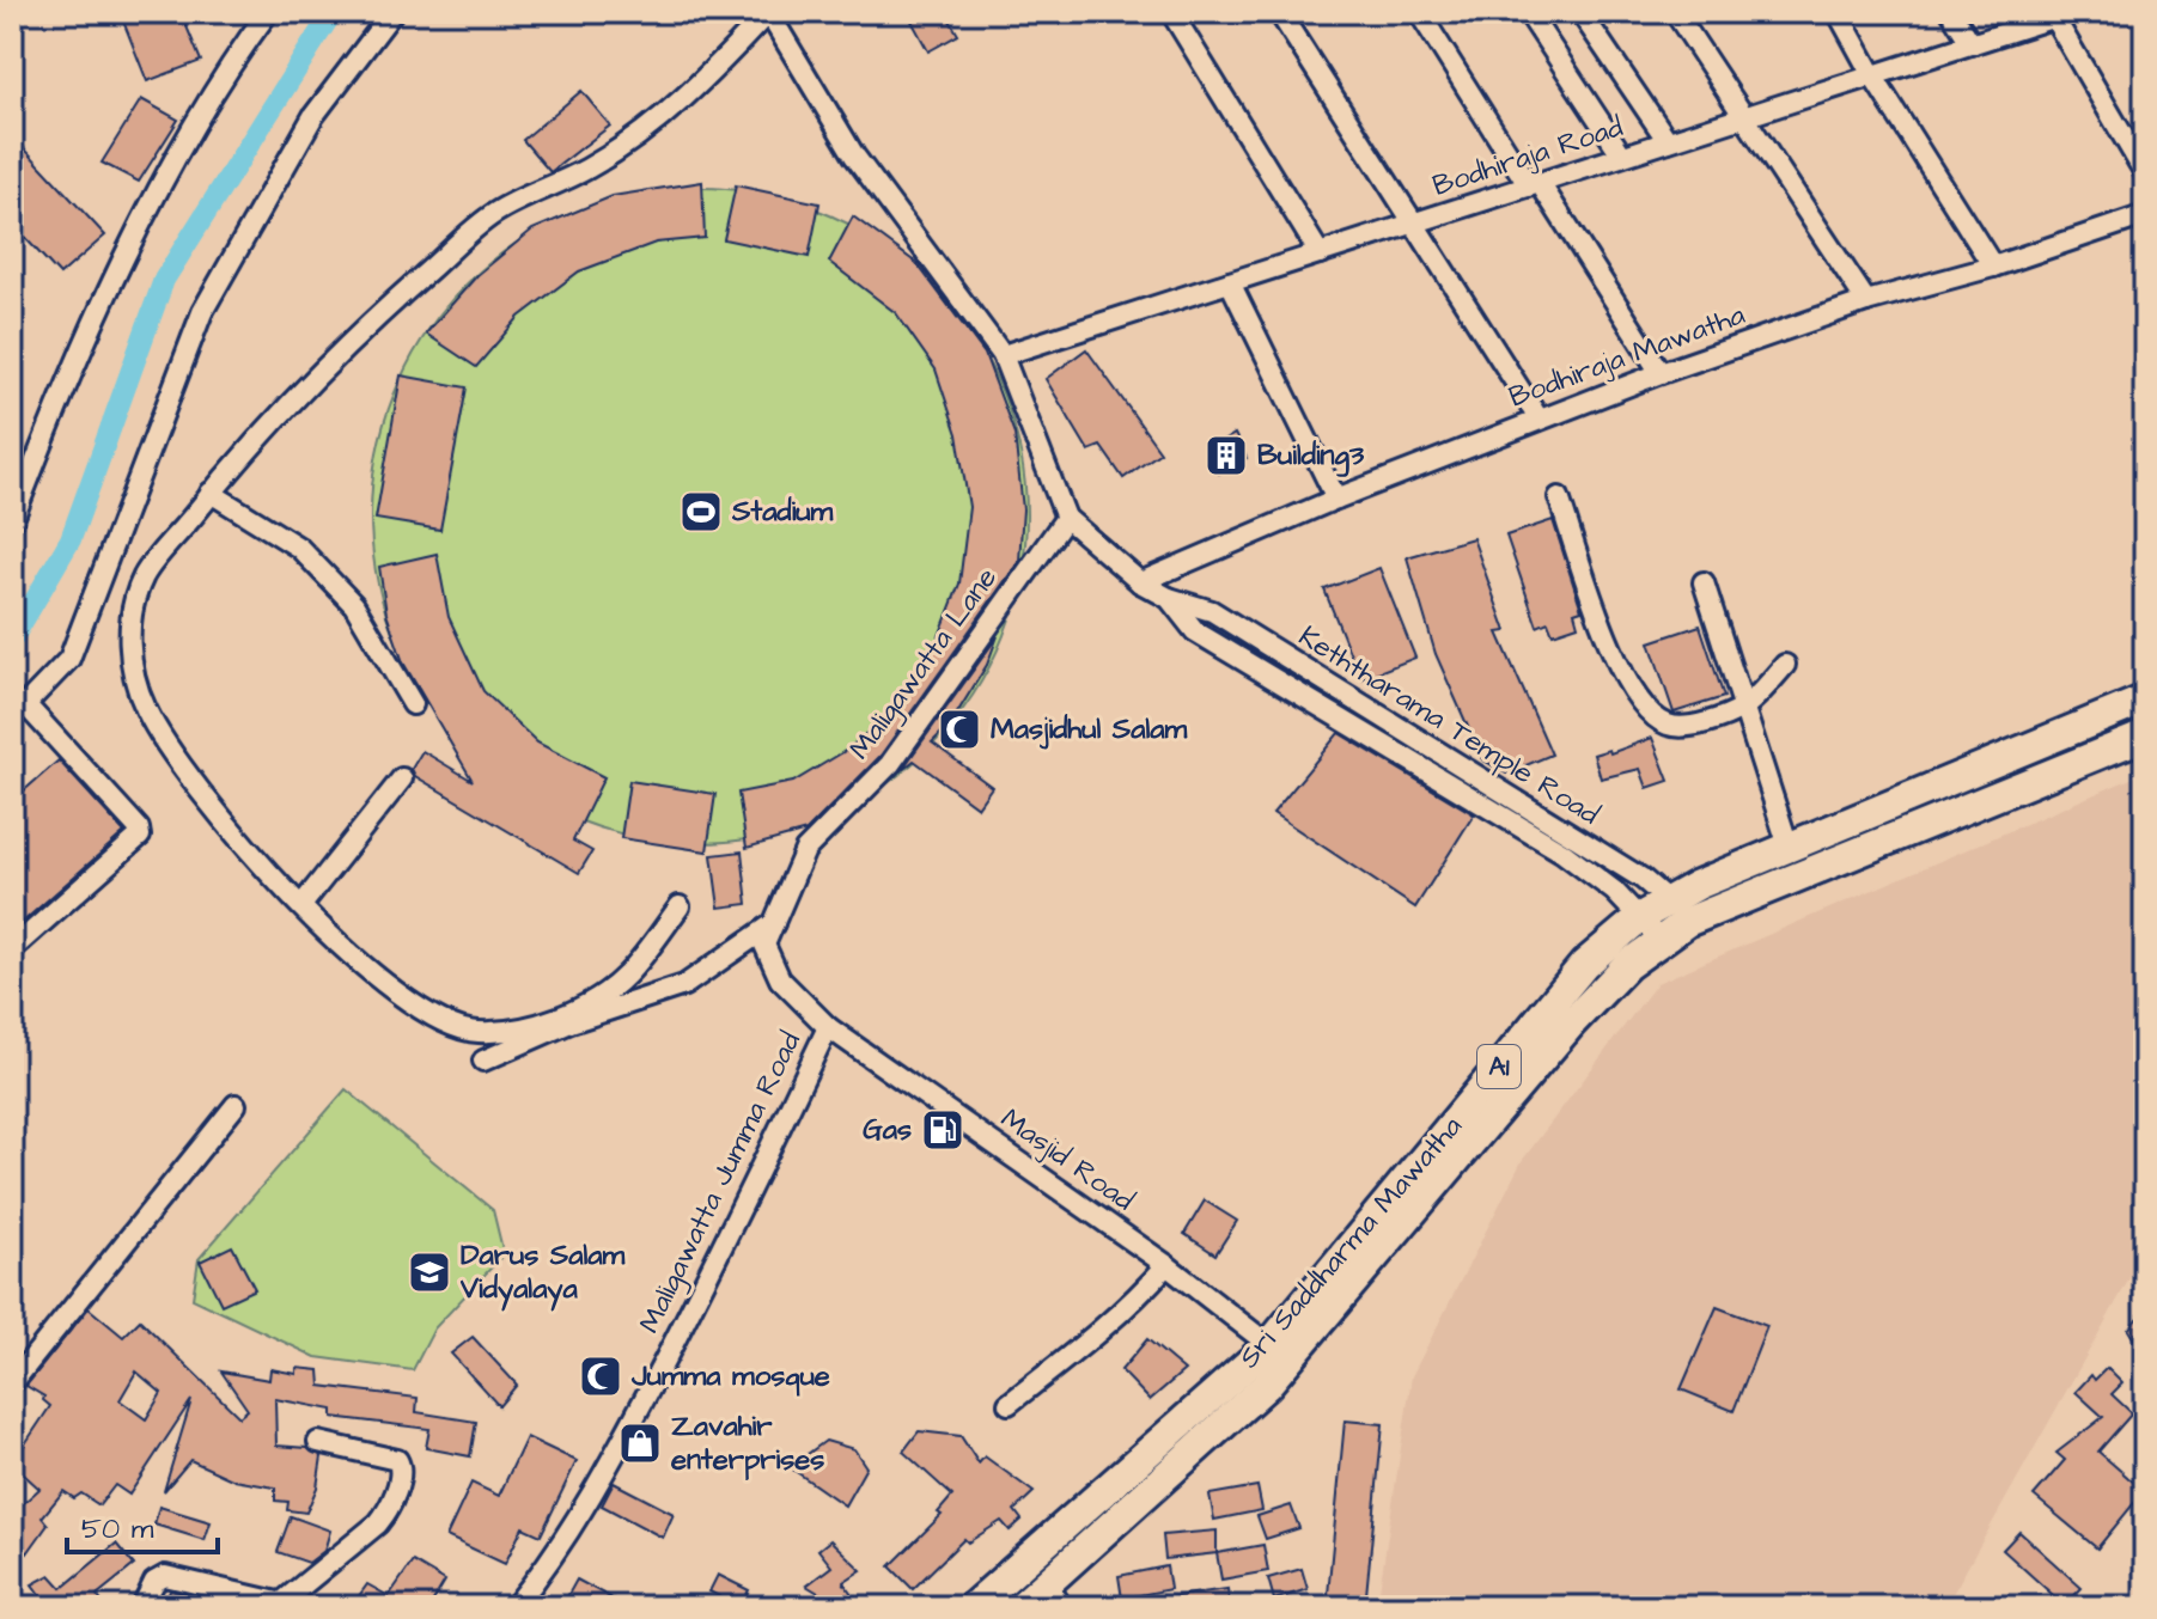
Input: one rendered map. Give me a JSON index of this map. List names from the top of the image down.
{
  "streets": {
    "highway": ["A1", "Sri Saddharma Mawatha"],
    "street": [
      "Bodhiraja Road",
      "Bodhiraja Mawatha",
      "Maligawatta Lane",
      "Keththarama Temple Road",
      "Masjid Road",
      "Maligawatta Jumma Road"
    ]
  },
  "crossings": [
    ["Bodhiraja Road", "Keththarama Temple Road"],
    ["Bodhiraja Mawatha", "Keththarama Temple Road"],
    ["Maligawatta Lane", "Keththarama Temple Road"],
    ["Maligawatta Lane", "Masjid Road"],
    ["Maligawatta Lane", "Maligawatta Jumma Road"],
    ["Keththarama Temple Road", "Sri Saddharma Mawatha"],
    ["Masjid Road", "Maligawatta Jumma Road"],
    ["Masjid Road", "Sri Saddharma Mawatha"]
  ],
  "places": {
    "building": ["Building3"],
    "sports": ["Stadium"],
    "mosque": ["Masjidhul Salam", "Jumma mosque"],
    "fuel station": ["Gas"],
    "school or university": ["Darus Salam Vidyalaya"],
    "shop": ["Zavahir enterprises"]
  },
  "scale_bar": "50 m"
}
